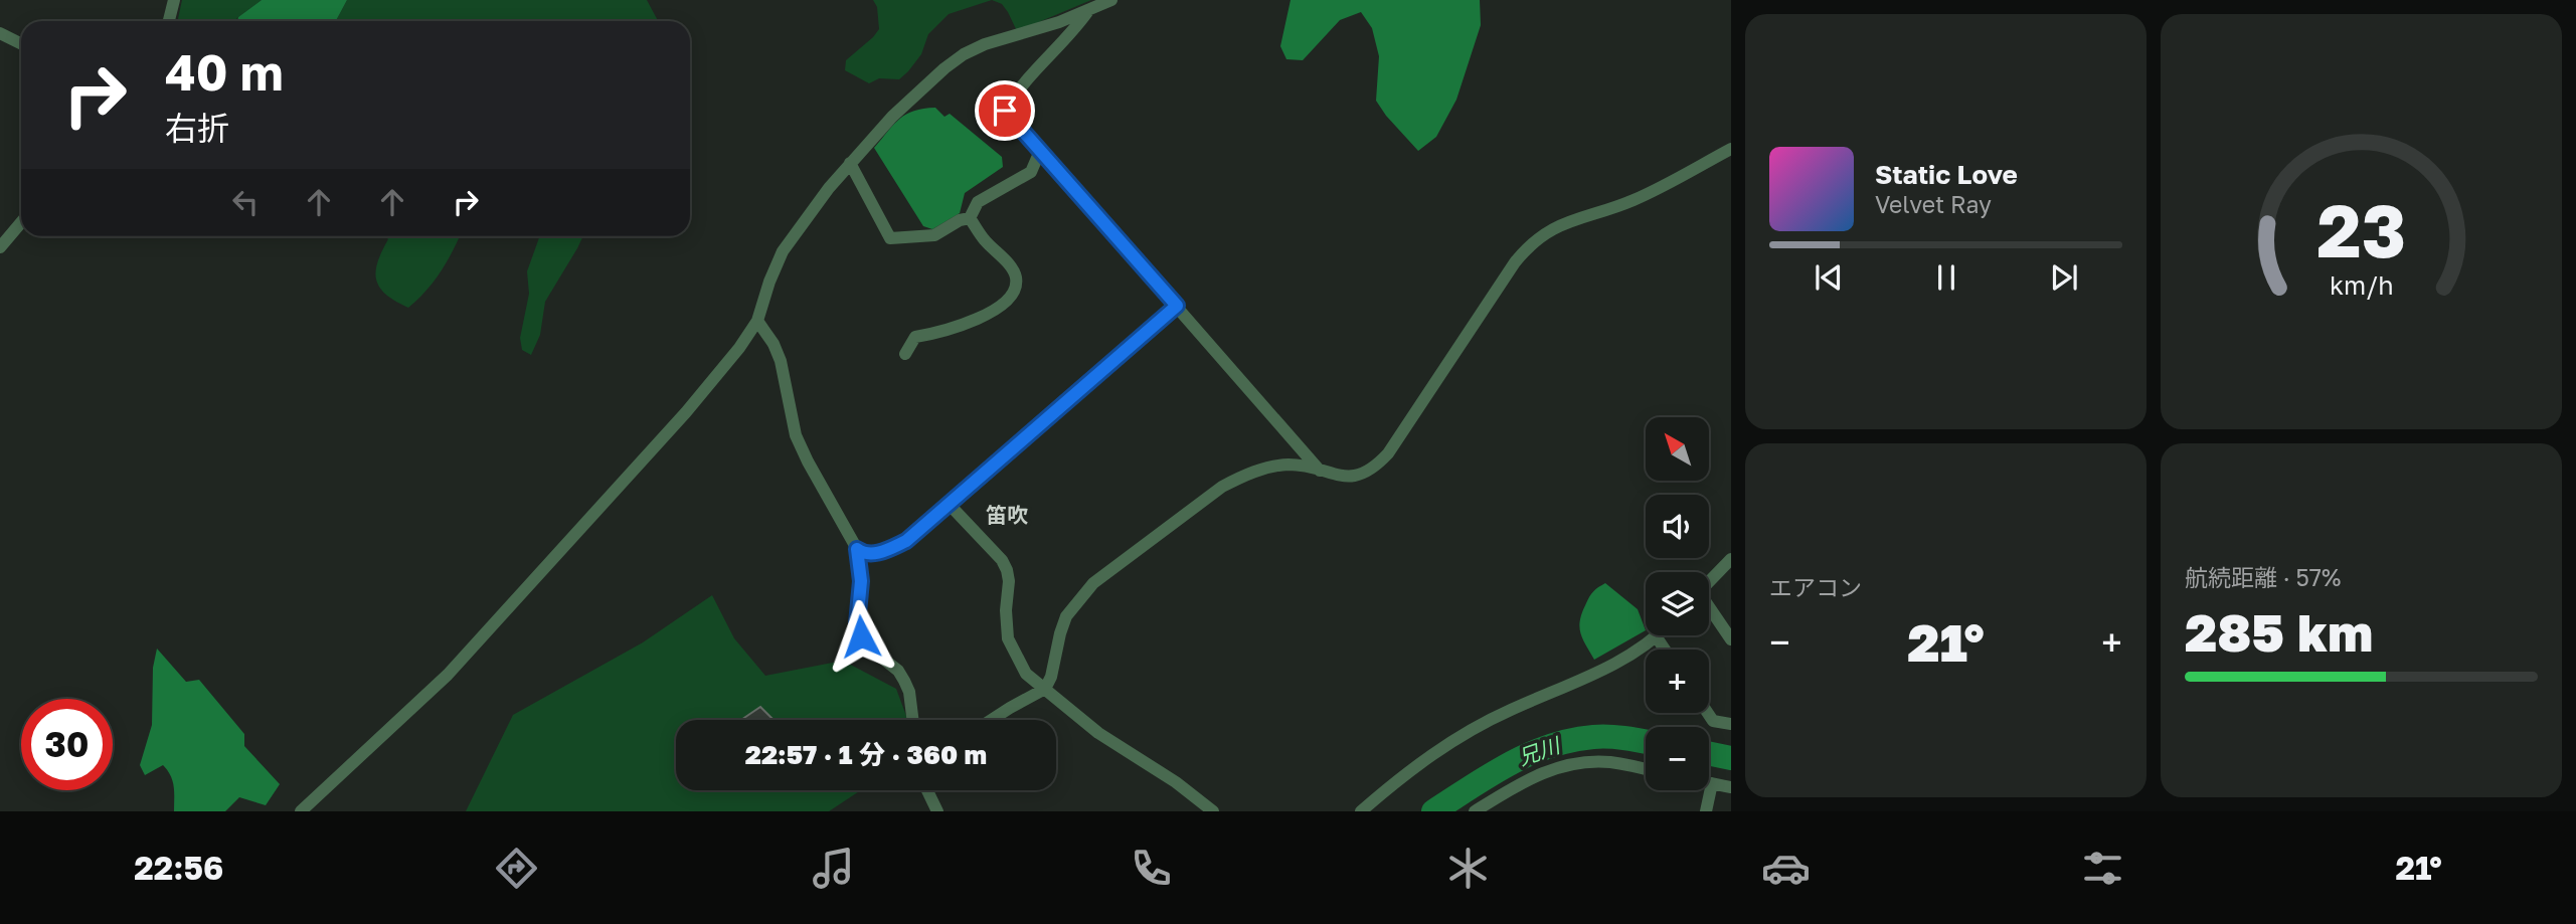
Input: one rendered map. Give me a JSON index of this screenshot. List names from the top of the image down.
{
  "districts": ["笛吹"],
  "water": ["兄川"],
  "north": "top left",
  "page": {
    "turn": ["40 m", "右折"],
    "song": ["Static Love", "Velvet Ray"],
    "map_buttons": ["+", "−"],
    "tile": [
      "エアコン",
      ["航続距離 · 57%", "285 km"]
    ],
    "heat": ["−", "21°", "+"],
    "limit": "30",
    "trip": "22:57 · 1 分 · 360 m",
    "tabs": ["22:56", "21°"],
    "gauge": ["23", "km/h"]
  }
}
